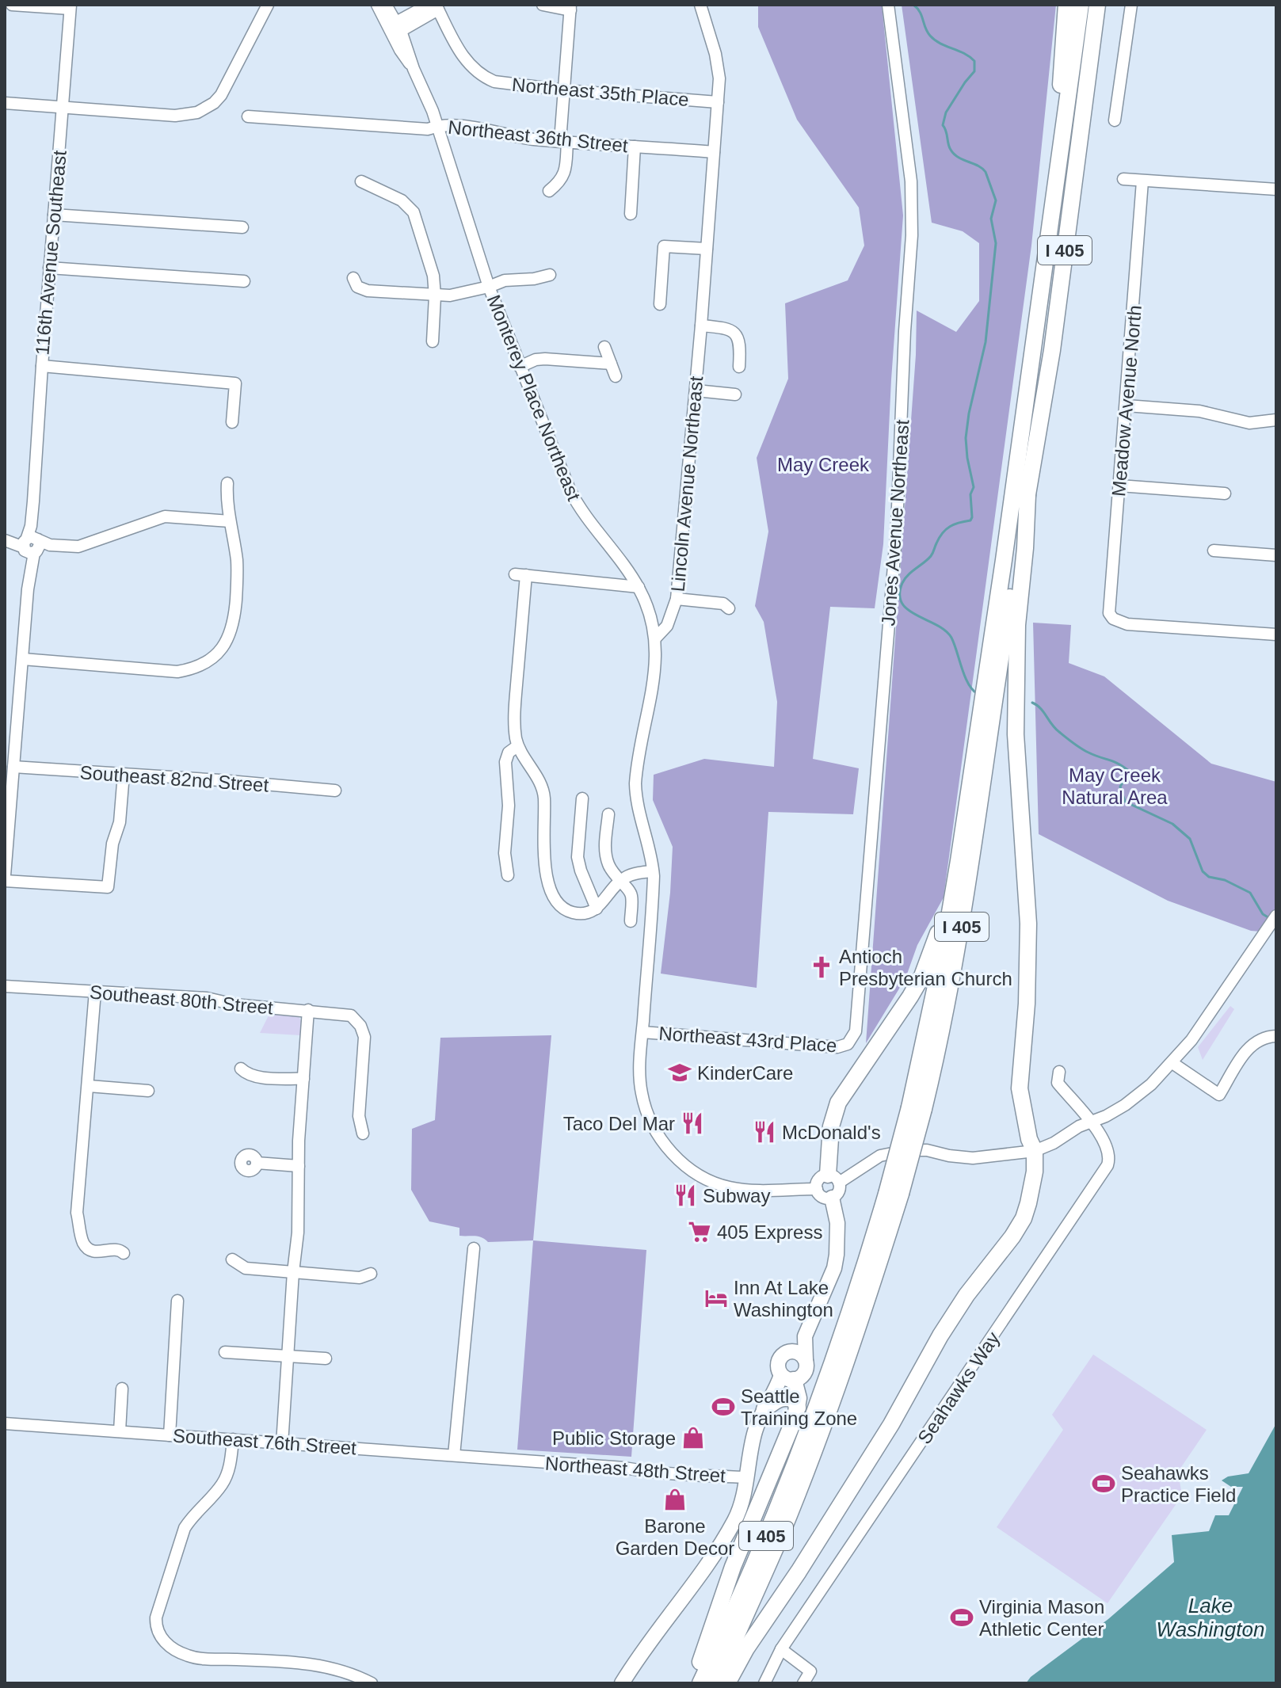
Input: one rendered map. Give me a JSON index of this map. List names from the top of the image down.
{
  "streets": {
    "highway": ["I 405"],
    "street": [
      "Northeast 35th Place",
      "Northeast 36th Street",
      "116th Avenue Southeast",
      "Monterey Place Northeast",
      "Meadow Avenue North",
      "Lincoln Avenue Northeast",
      "Jones Avenue Northeast",
      "Southeast 82nd Street",
      "Southeast 80th Street",
      "Northeast 43rd Place",
      "Seahawks Way",
      "Southeast 76th Street",
      "Northeast 48th Street"
    ]
  },
  "crossings": [
    ["Northeast 35th Place", "Lincoln Avenue Northeast"],
    ["Northeast 36th Street", "Monterey Place Northeast"],
    ["Northeast 36th Street", "Lincoln Avenue Northeast"],
    ["116th Avenue Southeast", "Southeast 82nd Street"],
    ["Monterey Place Northeast", "Lincoln Avenue Northeast"],
    ["Jones Avenue Northeast", "Northeast 43rd Place"],
    ["Southeast 76th Street", "Northeast 48th Street"]
  ],
  "water": ["Lake Washington"],
  "parks": ["May Creek", "May Creek Natural Area"],
  "places": {
    "church": ["Antioch Presbyterian Church"],
    "school or university": ["KinderCare"],
    "restaurant": ["Taco Del Mar", "McDonald's", "Subway"],
    "supermarket": ["405 Express"],
    "hotel": ["Inn At Lake Washington"],
    "sports": ["Seattle Training Zone", "Seahawks Practice Field", "Virginia Mason Athletic Center"],
    "shop": ["Public Storage", "Barone Garden Decor"]
  }
}
